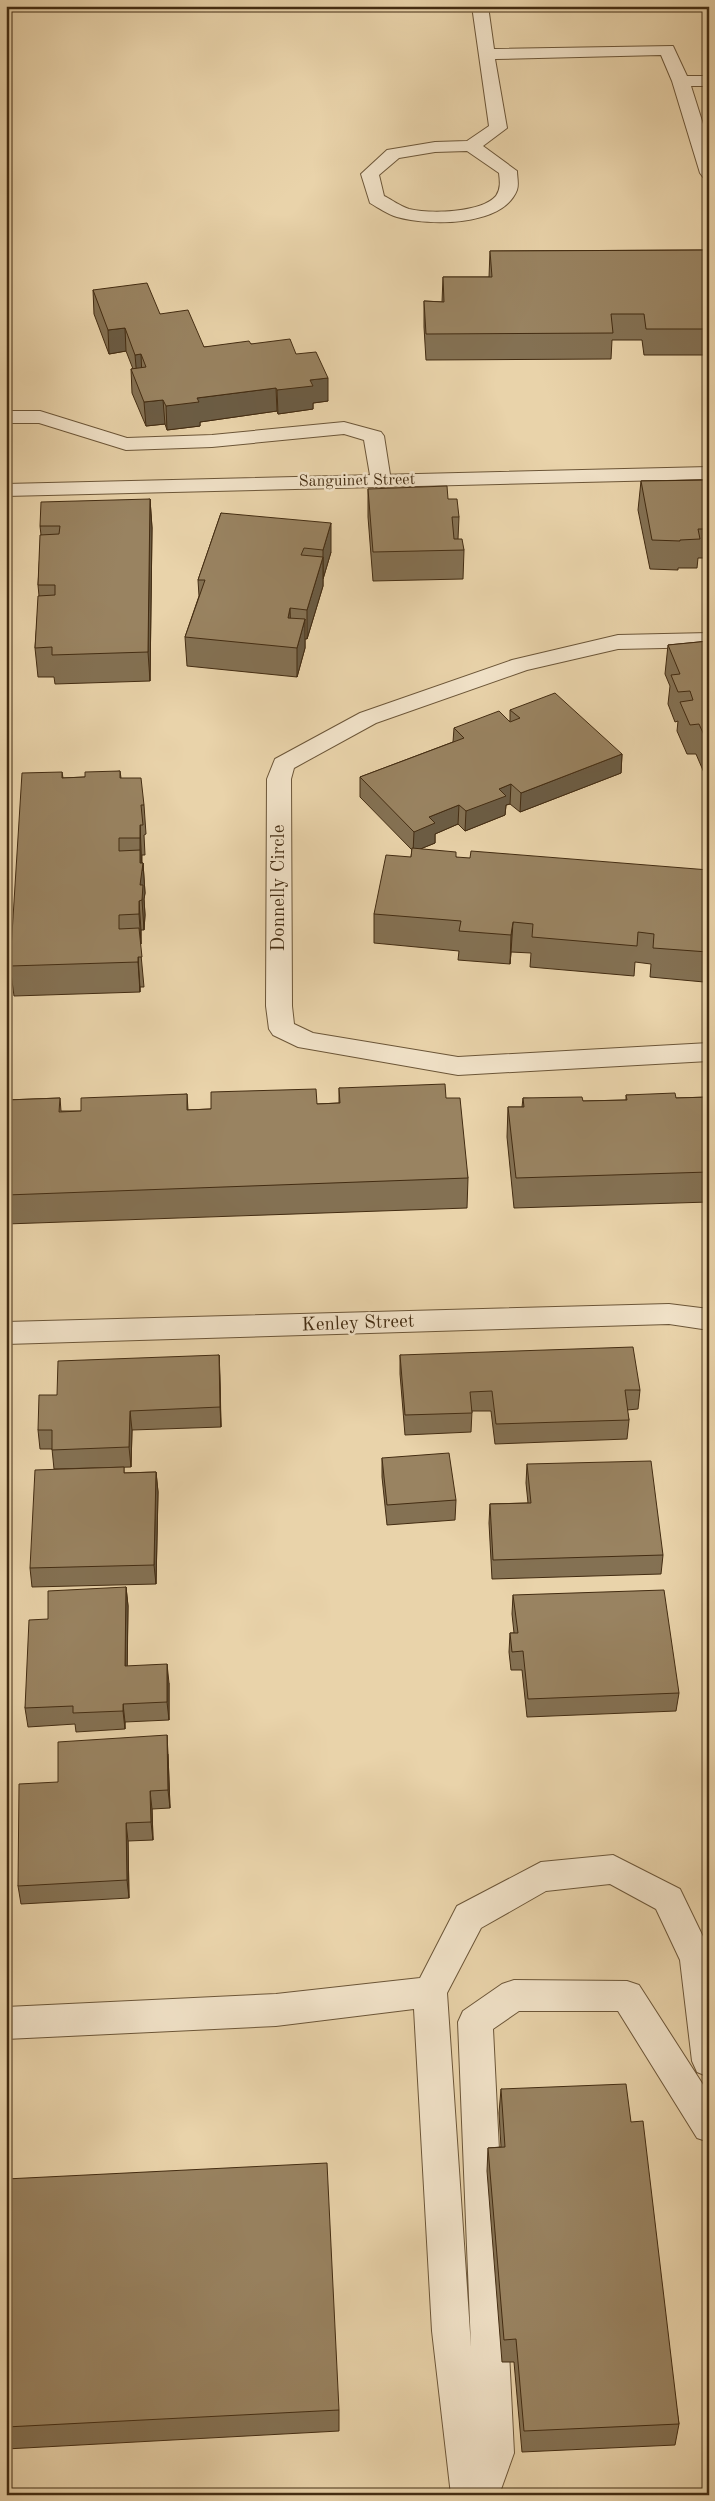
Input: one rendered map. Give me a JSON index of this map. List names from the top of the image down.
{
  "streets": {
    "street": ["Sanguinet Street", "Donnelly Circle", "Kenley Street"]
  }
}
